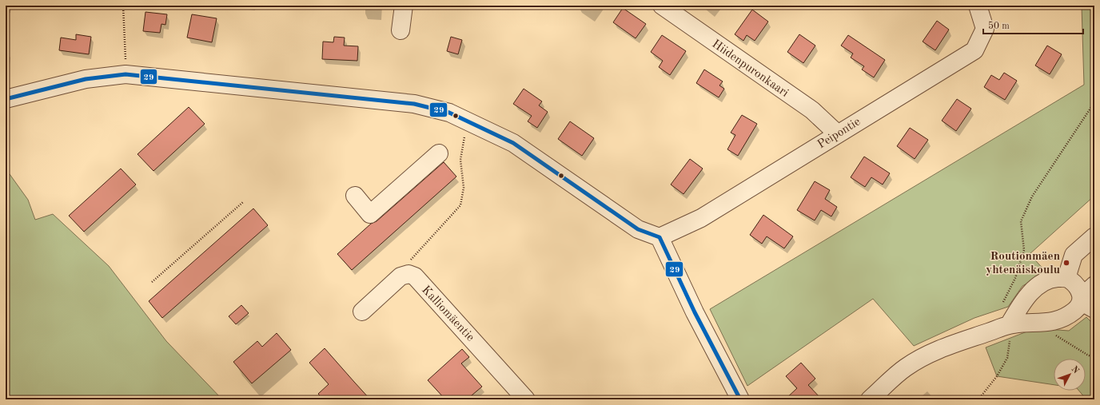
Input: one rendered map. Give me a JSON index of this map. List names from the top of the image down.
{
  "streets": {
    "street": ["Hiidenpuronkaari", "Peipontie", "Kalliomäentie"]
  },
  "crossings": [
    ["Hiidenpuronkaari", "Peipontie"]
  ],
  "places": ["Routionmäen yhtenäiskoulu"],
  "lines": ["transit line 29"],
  "scale_bar": "50 m",
  "north": "top right"
}
